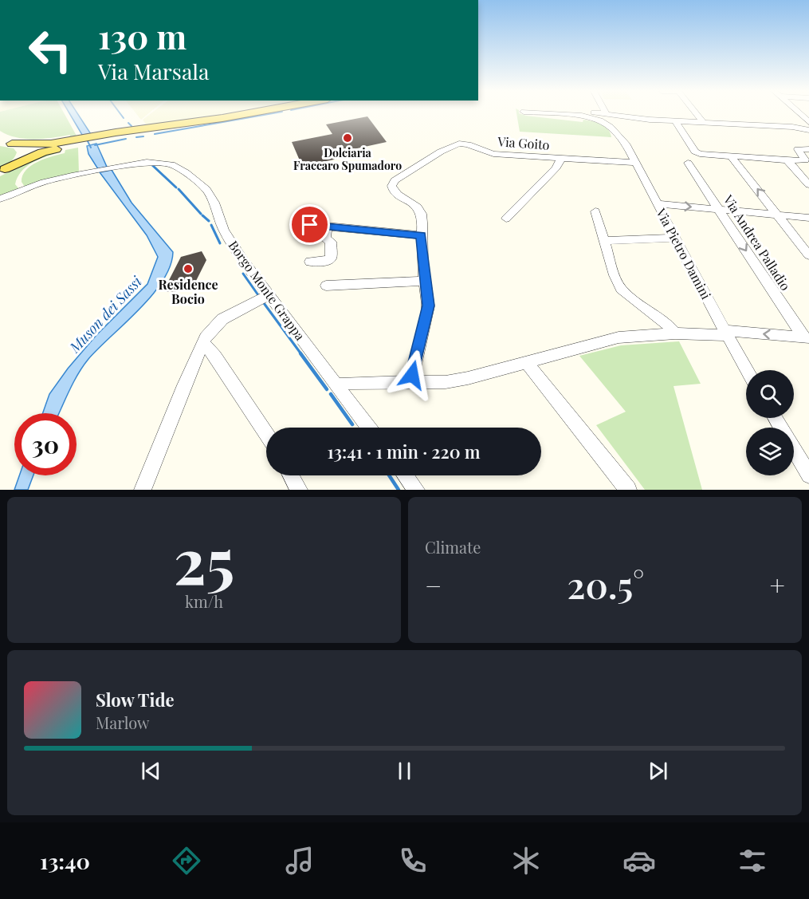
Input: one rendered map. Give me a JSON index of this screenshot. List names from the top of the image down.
{
  "streets": {
    "street": [
      "Via Goito",
      "Via Andrea Palladio",
      "Via Pietro Damini",
      "Borgo Monte Grappa"
    ]
  },
  "crossings": [
    ["Via Goito", "Via Pietro Damini"]
  ],
  "water": ["Muson dei Sassi"],
  "places": ["Dolciaria Fraccaro Spumadoro", "Residence Bocio"],
  "page": {
    "turn": ["130 m", "Via Marsala"],
    "limit": "30",
    "trip": "13:41 · 1 min · 220 m",
    "tile": [
      ["25", "km/h"],
      "Climate"
    ],
    "heat": ["−", "20.5°", "+"],
    "song": ["Slow Tide", "Marlow"],
    "tabs": "13:40"
  }
}
